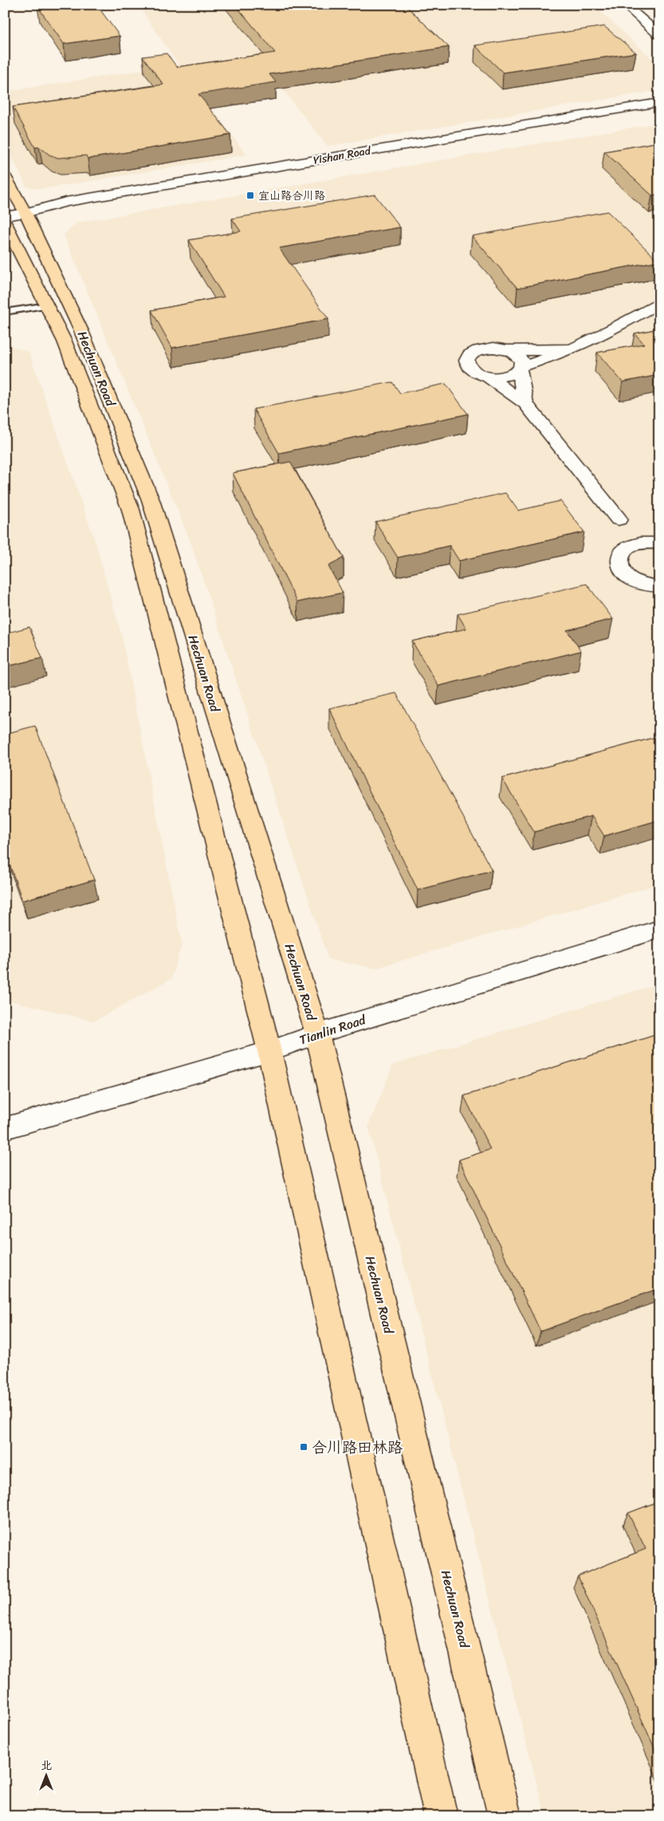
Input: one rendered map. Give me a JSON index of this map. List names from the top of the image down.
{
  "streets": {
    "main road": ["Hechuan Road"],
    "street": ["Yishan Road", "Tianlin Road"]
  },
  "crossings": [
    ["Yishan Road", "Hechuan Road"],
    ["Hechuan Road", "Tianlin Road"]
  ],
  "places": {
    "transit": ["宜山路合川路", "合川路田林路"]
  },
  "north": "top"
}
